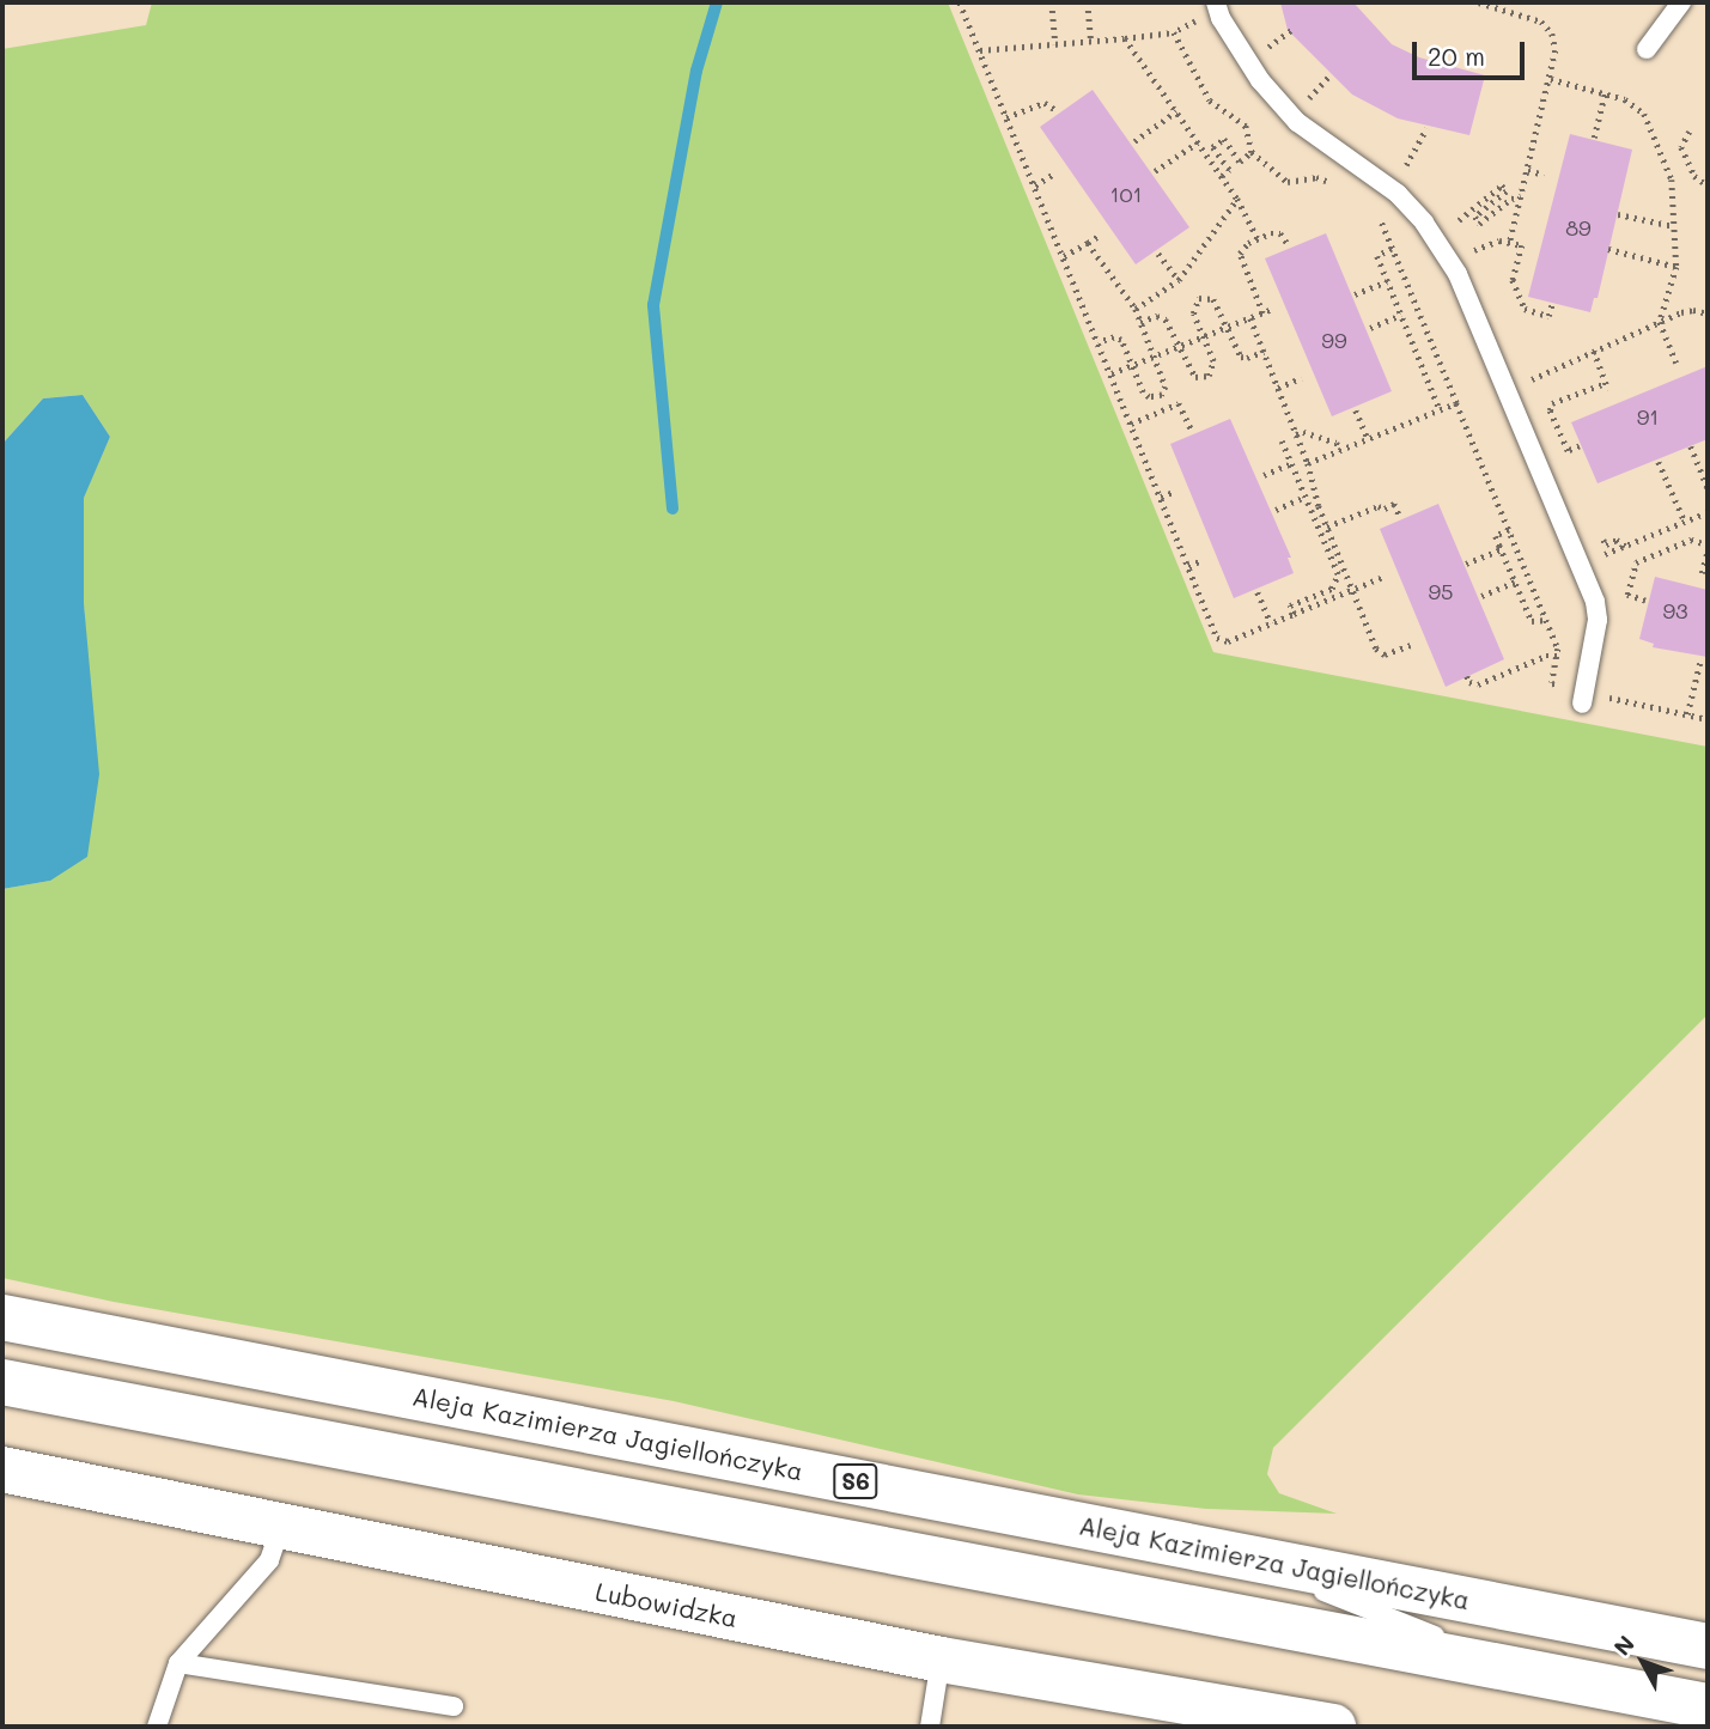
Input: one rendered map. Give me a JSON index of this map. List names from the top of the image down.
{
  "streets": {
    "main road": ["Aleja Kazimierza Jagiellończyka", "S6", "Lubowidzka"]
  },
  "house_numbers": [
    "101",
    "89",
    "99",
    "91",
    "95",
    "93"
  ],
  "scale_bar": "20 m",
  "north": "top left"
}
